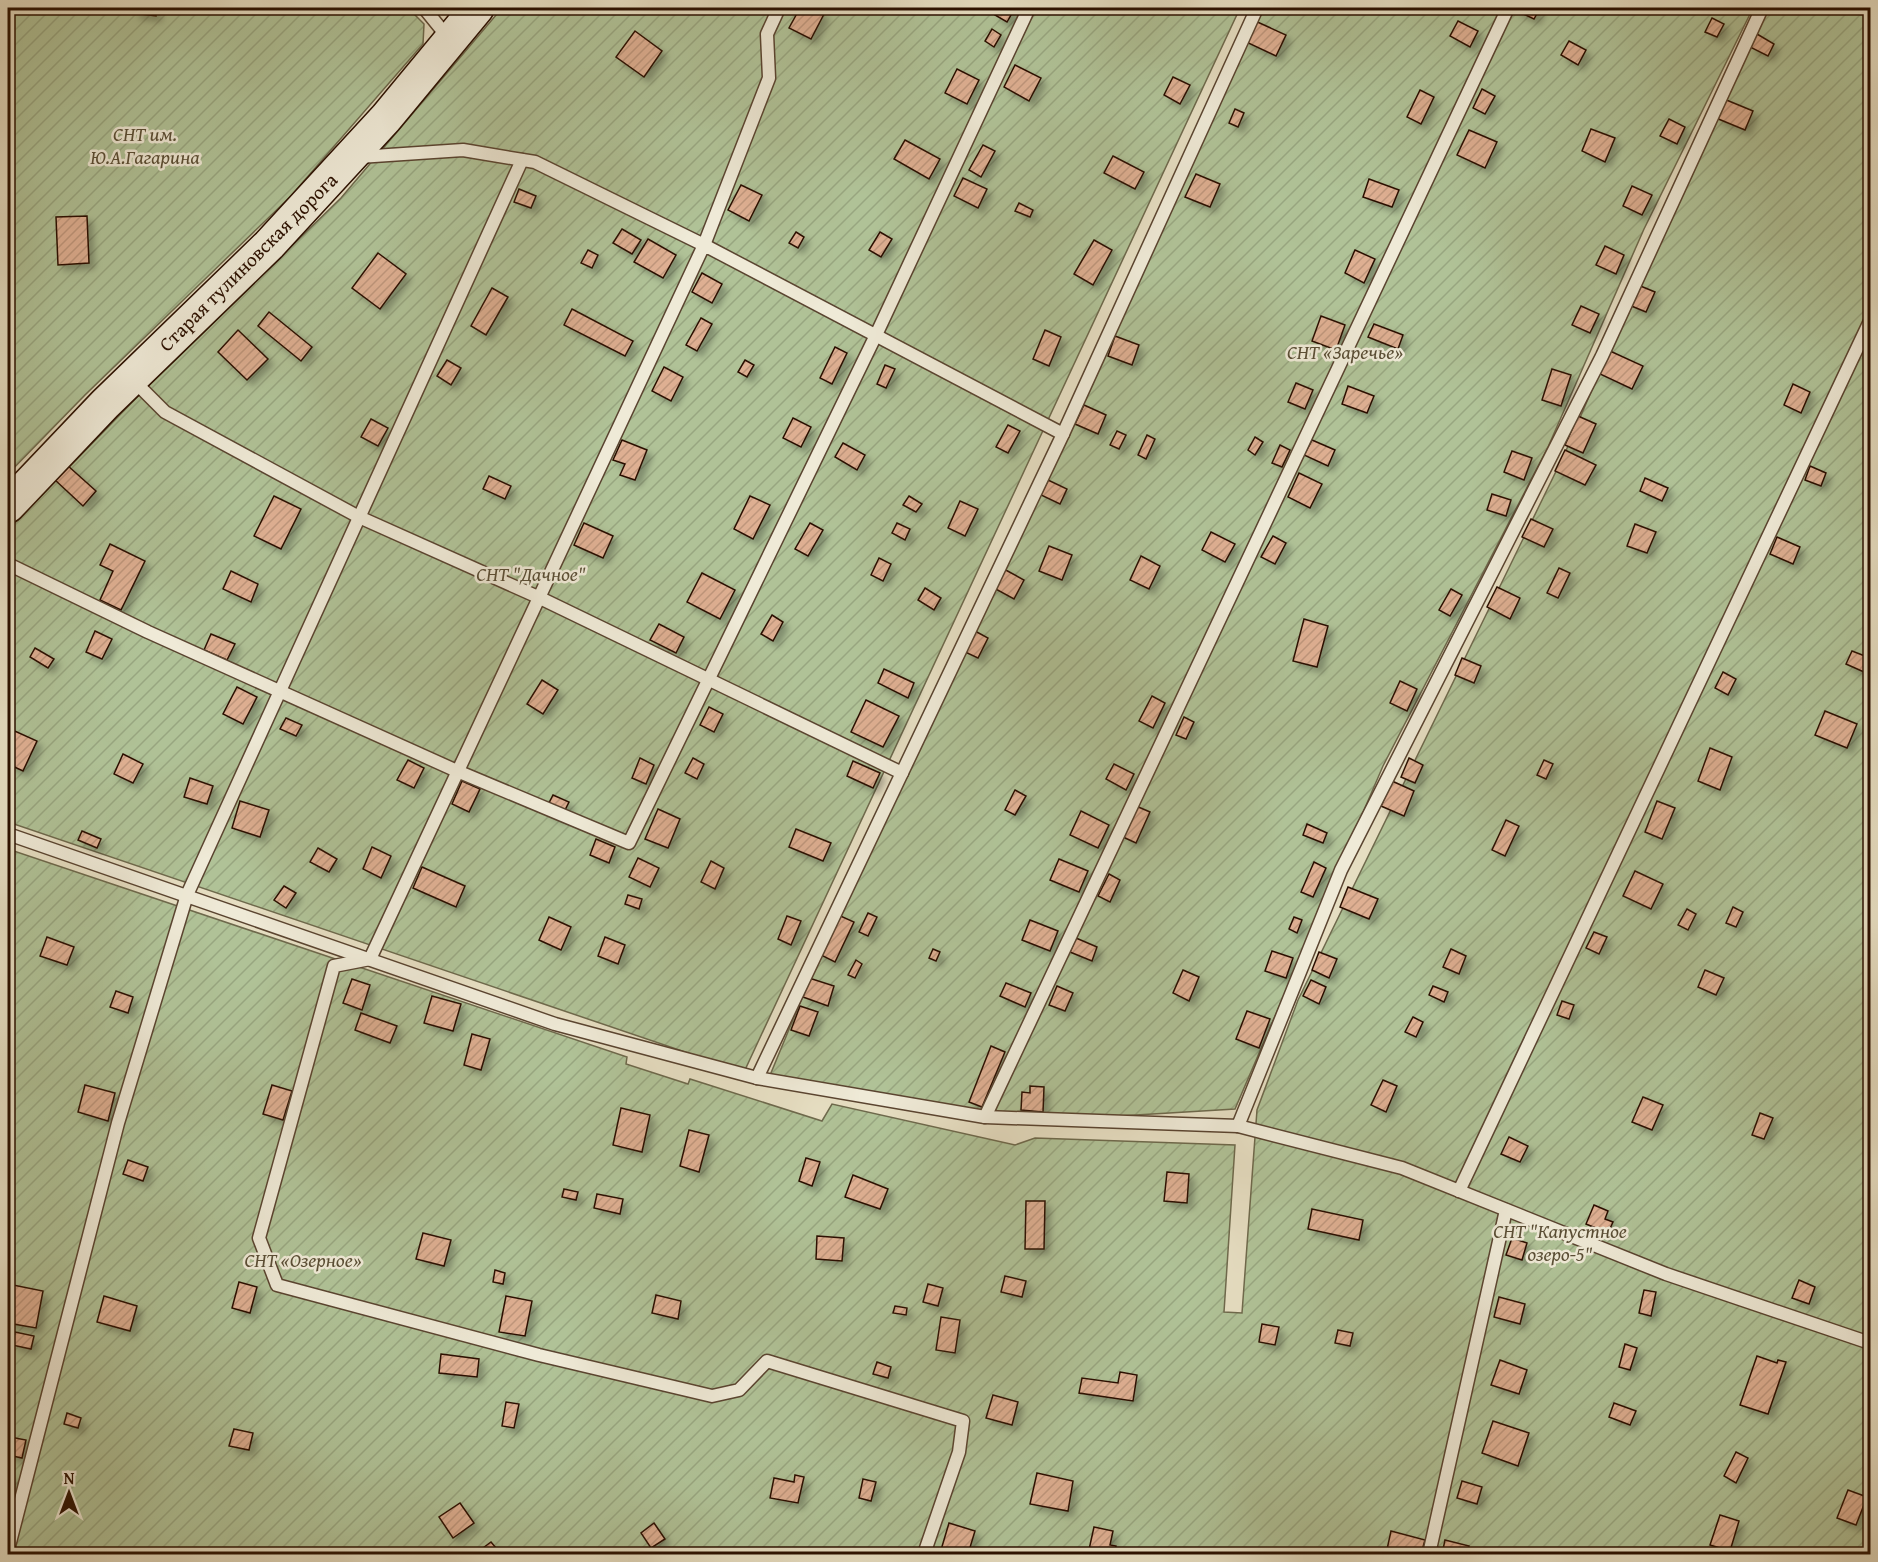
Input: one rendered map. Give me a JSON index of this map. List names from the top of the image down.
{
  "streets": {
    "street": ["Старая тулиновская дорога"]
  },
  "parks": [
    "СНТ им. Ю.А.Гагарина",
    "СНТ «Заречье»",
    "СНТ \"Дачное\"",
    "СНТ \"Капустное озеро-5\"",
    "СНТ «Озерное»"
  ],
  "north": "top"
}
